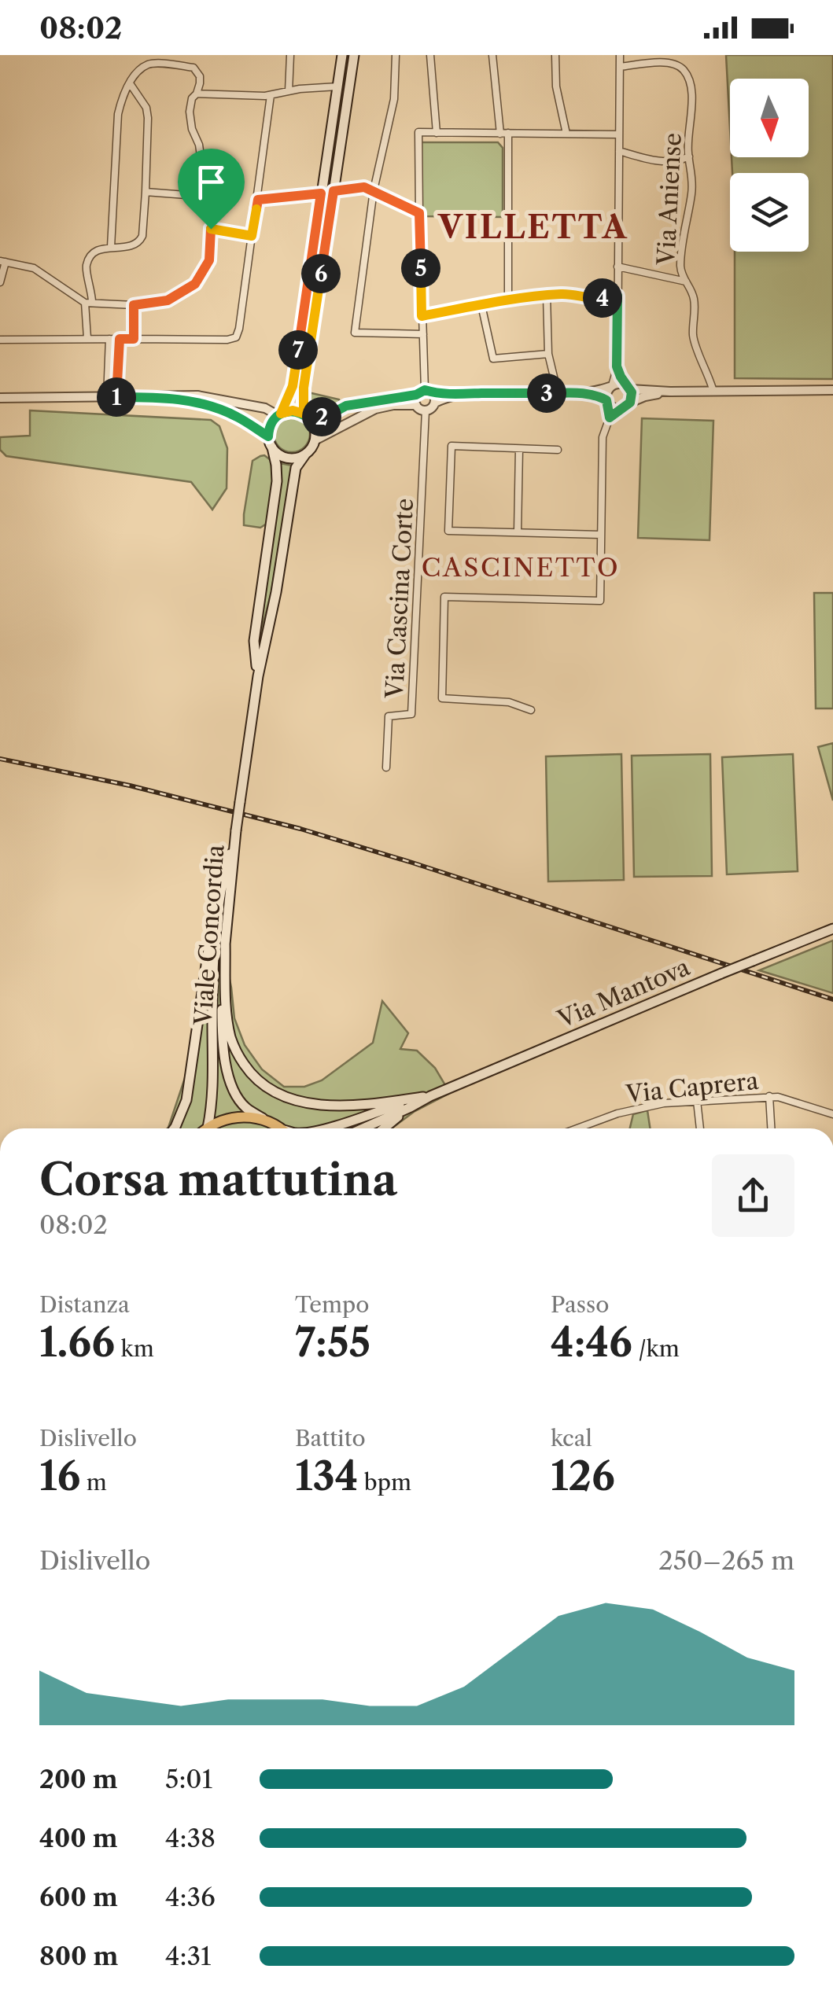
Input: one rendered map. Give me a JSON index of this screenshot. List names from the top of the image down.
{
  "streets": {
    "main road": ["Viale Concordia", "Via Mantova"],
    "street": ["Via Aniense", "Via Cascina Corte", "Via Caprera"]
  },
  "districts": ["VILLETTA", "CASCINETTO"],
  "north": "bottom",
  "page": {
    "status": "08:02",
    "pins": [
      "5",
      "6",
      "4",
      "7",
      "3",
      "1",
      "2"
    ],
    "heading": ["Corsa mattutina", "08:02"],
    "stats": [
      ["Distanza", "1.66 km"],
      ["Tempo", "7:55"],
      ["Passo", "4:46 /km"],
      ["Dislivello", "16 m"],
      ["Battito", "134 bpm"],
      ["kcal", "126"]
    ],
    "chart": ["Dislivello", "250–265 m"],
    "list": [
      {
        "name": "200 m",
        "note": "5:01"
      },
      {
        "name": "400 m",
        "note": "4:38"
      },
      {
        "name": "600 m",
        "note": "4:36"
      },
      {
        "name": "800 m",
        "note": "4:31"
      }
    ]
  }
}
